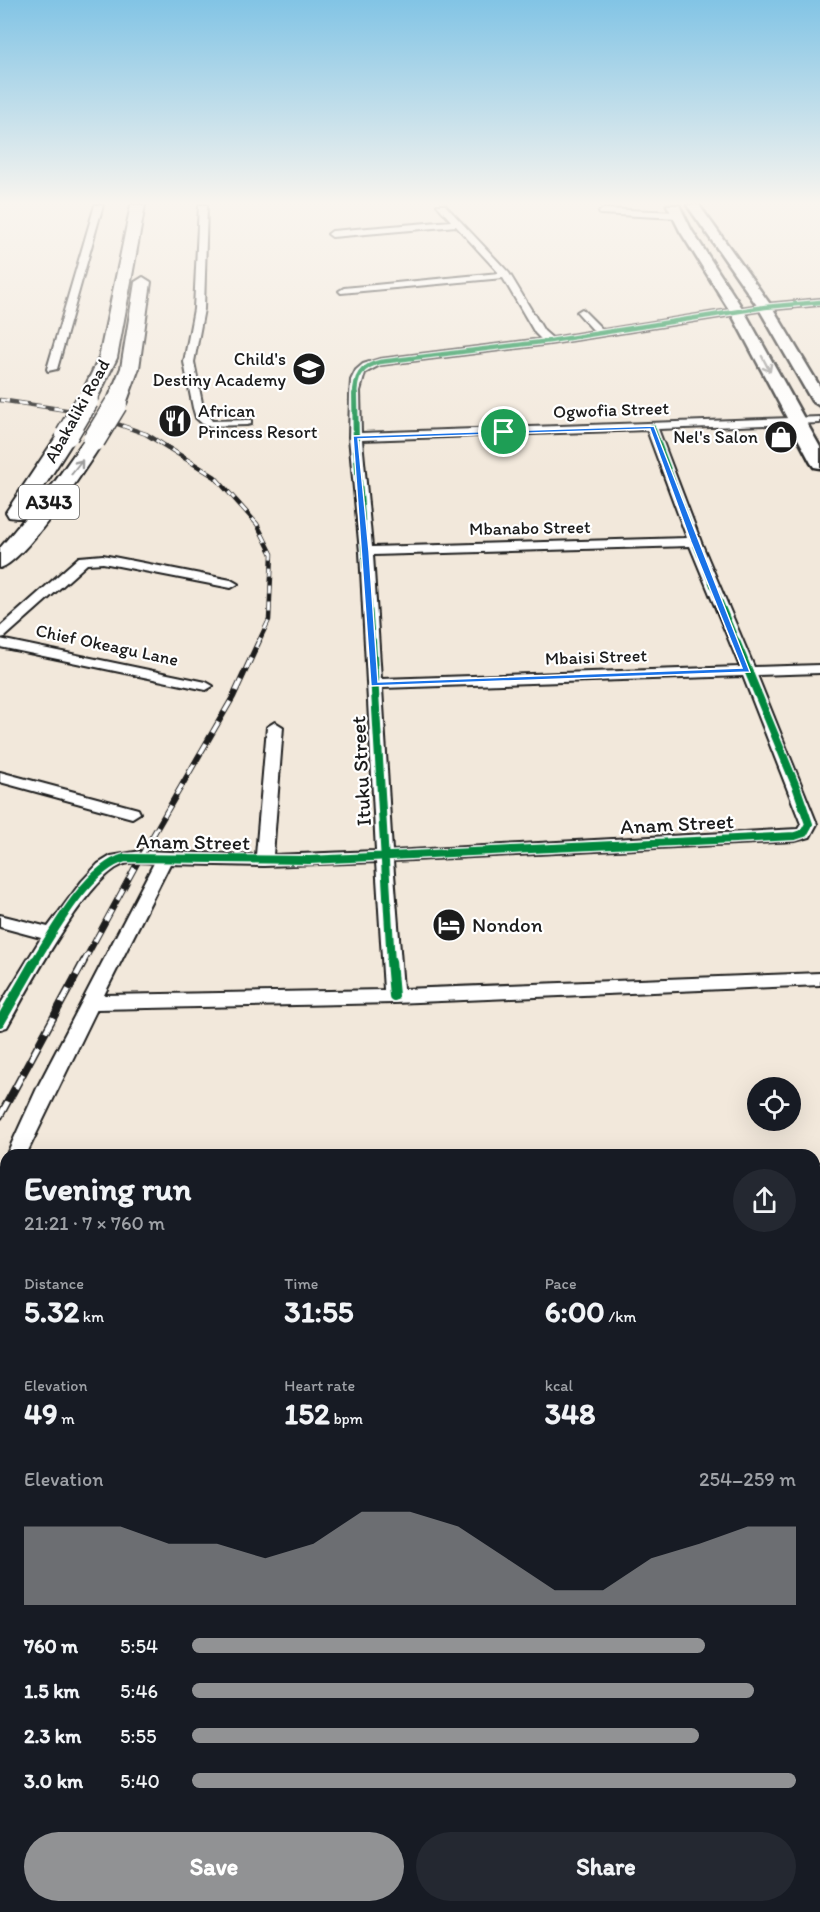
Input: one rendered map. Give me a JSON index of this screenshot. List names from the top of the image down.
{
  "streets": {
    "highway": ["Abakaliki Road", "A343"],
    "street": [
      "Ogwofia Street",
      "Mbanabo Street",
      "Chief Okeagu Lane",
      "Mbaisi Street",
      "Ituku Street",
      "Anam Street"
    ]
  },
  "crossings": [
    ["Ogwofia Street", "Ituku Street"],
    ["Ogwofia Street", "Anam Street"],
    ["Mbanabo Street", "Ituku Street"],
    ["Mbanabo Street", "Anam Street"],
    ["Mbaisi Street", "Ituku Street"],
    ["Mbaisi Street", "Anam Street"],
    ["Ituku Street", "Anam Street"]
  ],
  "places": {
    "school or university": ["Child's Destiny Academy"],
    "restaurant": ["African Princess Resort"],
    "shop": ["Nel's Salon"],
    "hotel": ["Nondon"]
  },
  "page": {
    "heading": ["Evening run", "21:21 · 7 × 760 m"],
    "stats": [
      ["Distance", "5.32 km"],
      ["Time", "31:55"],
      ["Pace", "6:00 /km"],
      ["Elevation", "49 m"],
      ["Heart rate", "152 bpm"],
      ["kcal", "348"]
    ],
    "chart": ["Elevation", "254–259 m"],
    "list": [
      {
        "name": "760 m",
        "note": "5:54"
      },
      {
        "name": "1.5 km",
        "note": "5:46"
      },
      {
        "name": "2.3 km",
        "note": "5:55"
      },
      {
        "name": "3.0 km",
        "note": "5:40"
      }
    ],
    "buttons": ["Save", "Share"]
  }
}
